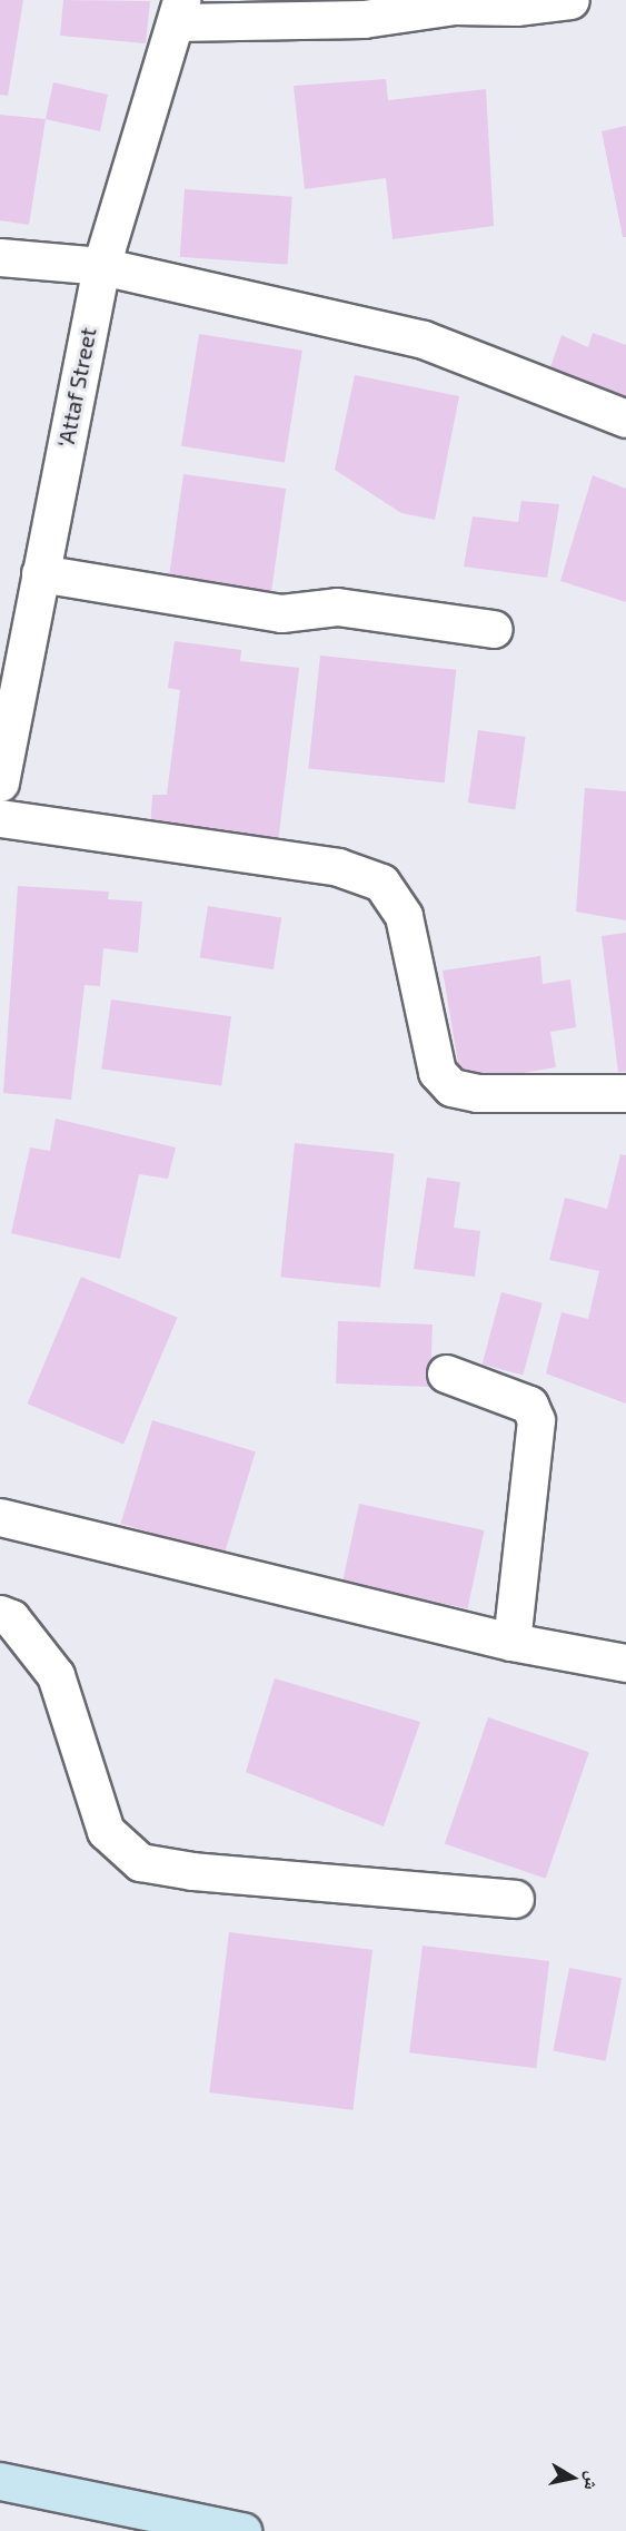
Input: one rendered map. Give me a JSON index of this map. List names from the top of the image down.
{
  "streets": {
    "street": ["‘Attaf Street"]
  },
  "north": "right"
}
